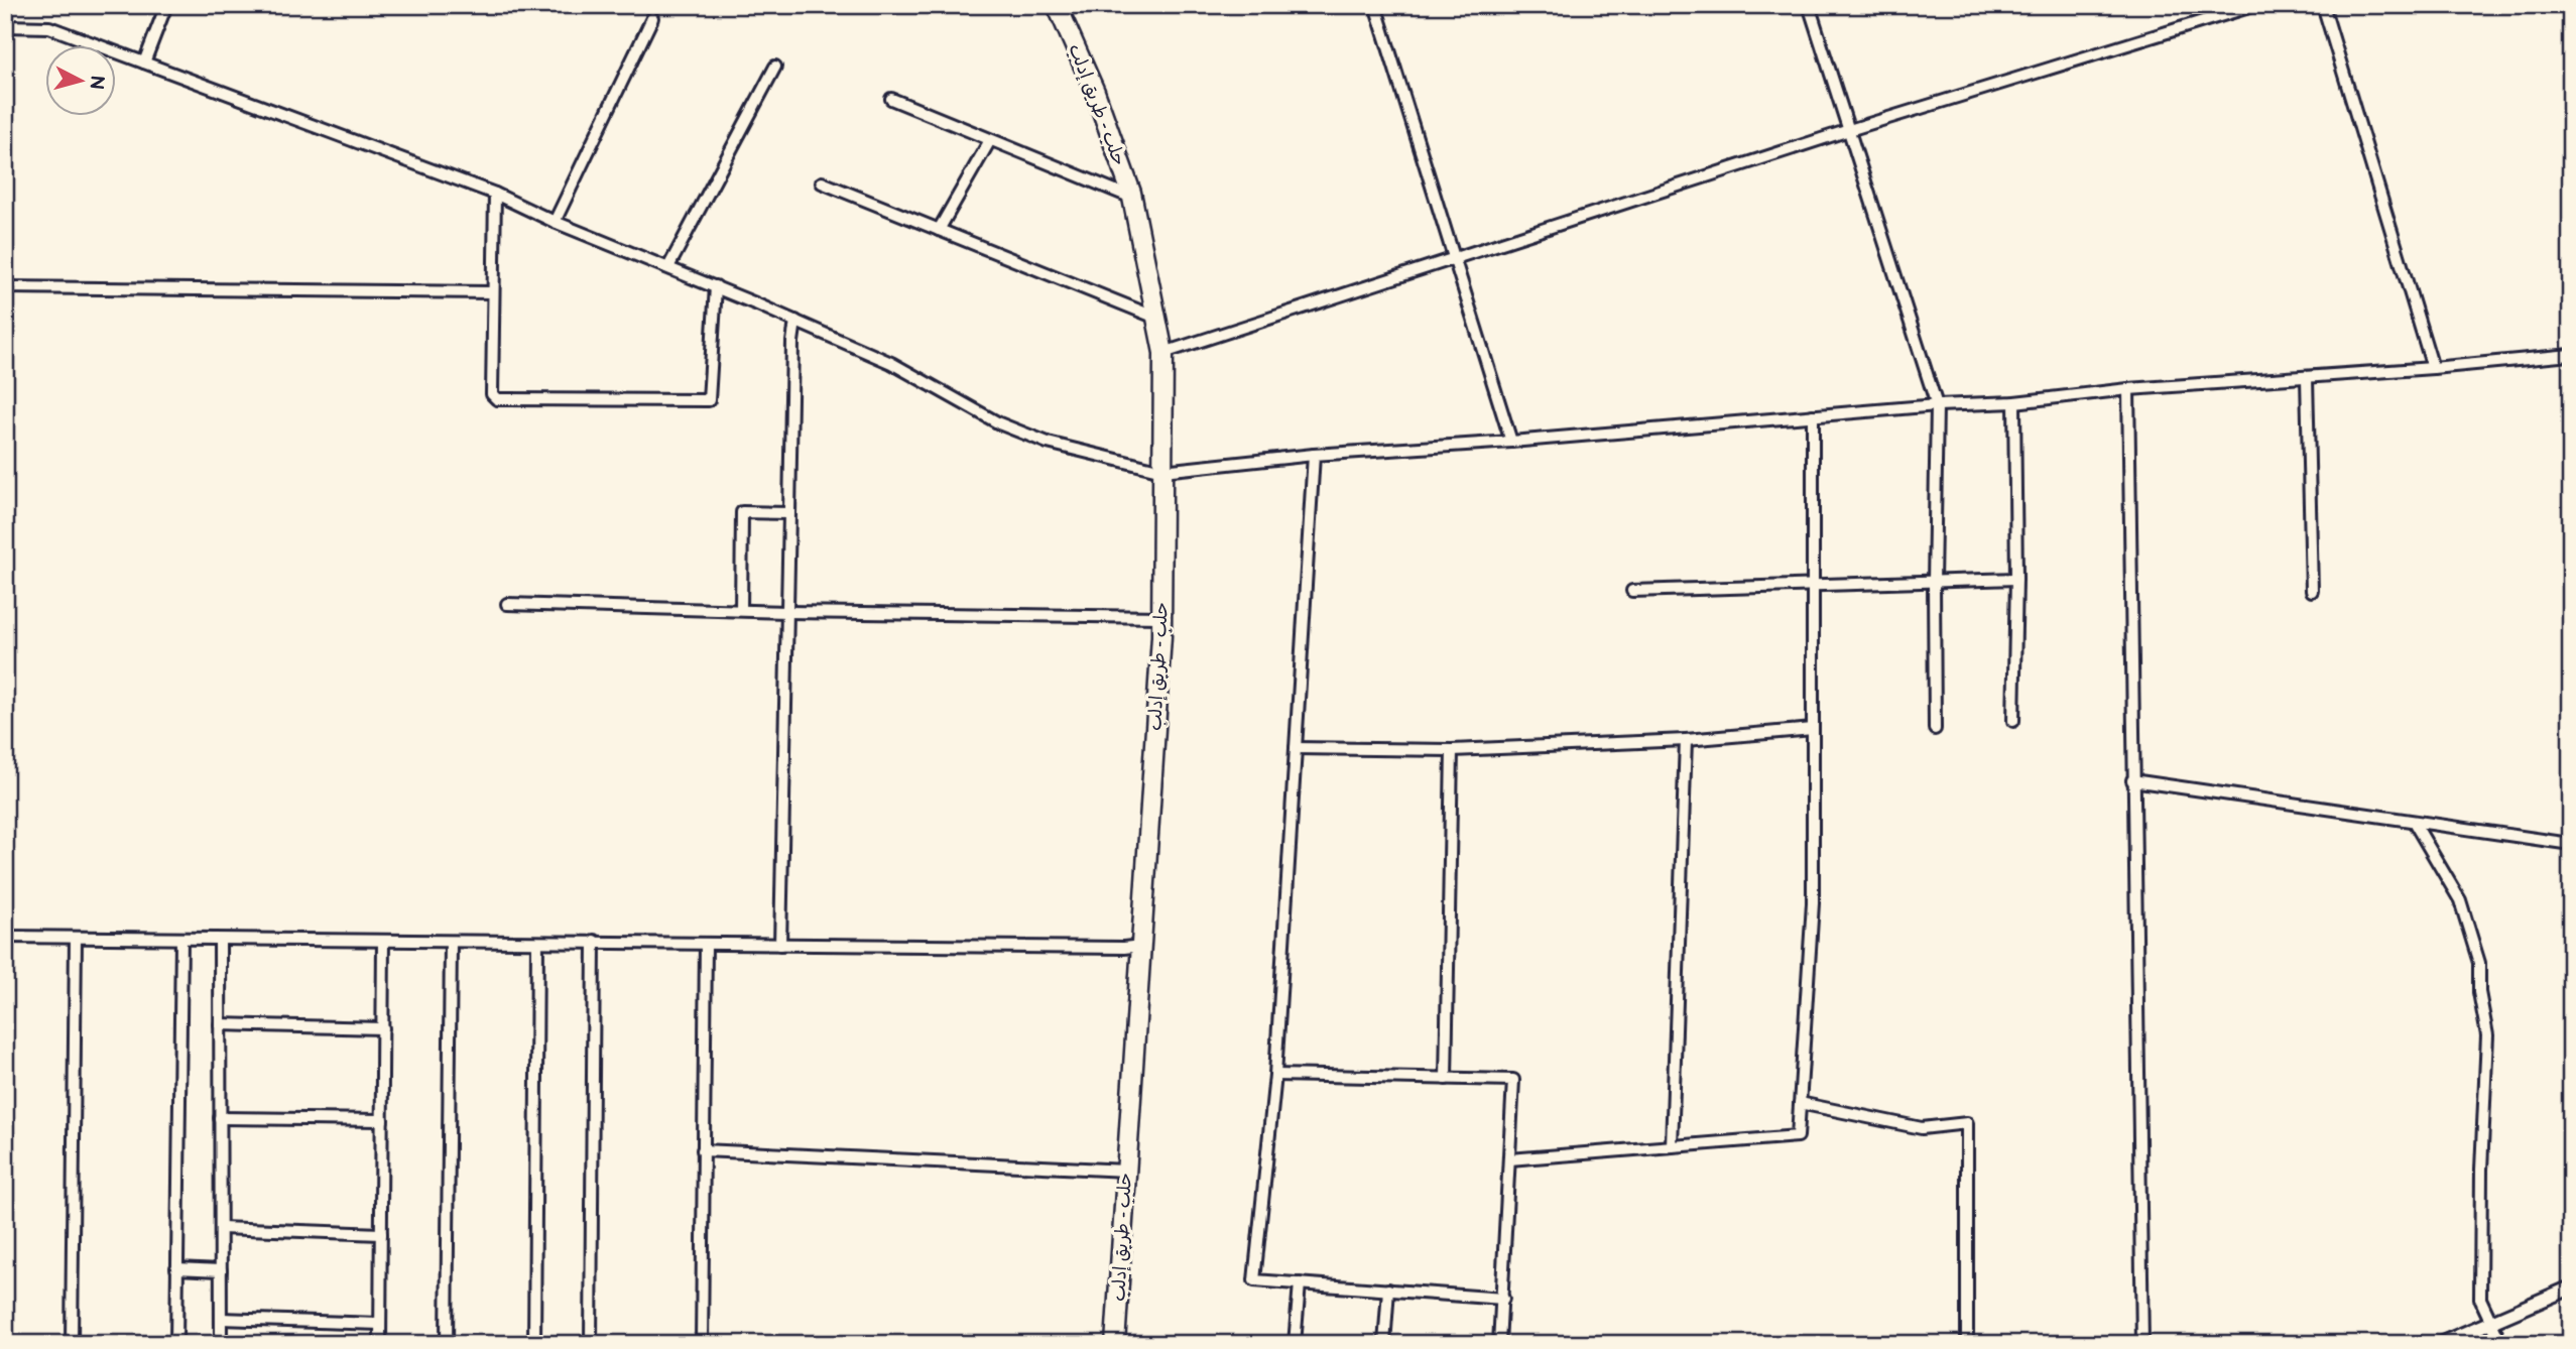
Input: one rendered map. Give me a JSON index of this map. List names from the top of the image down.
{
  "streets": {
    "highway": ["حلب - طريق إدلب"]
  },
  "north": "right"
}
